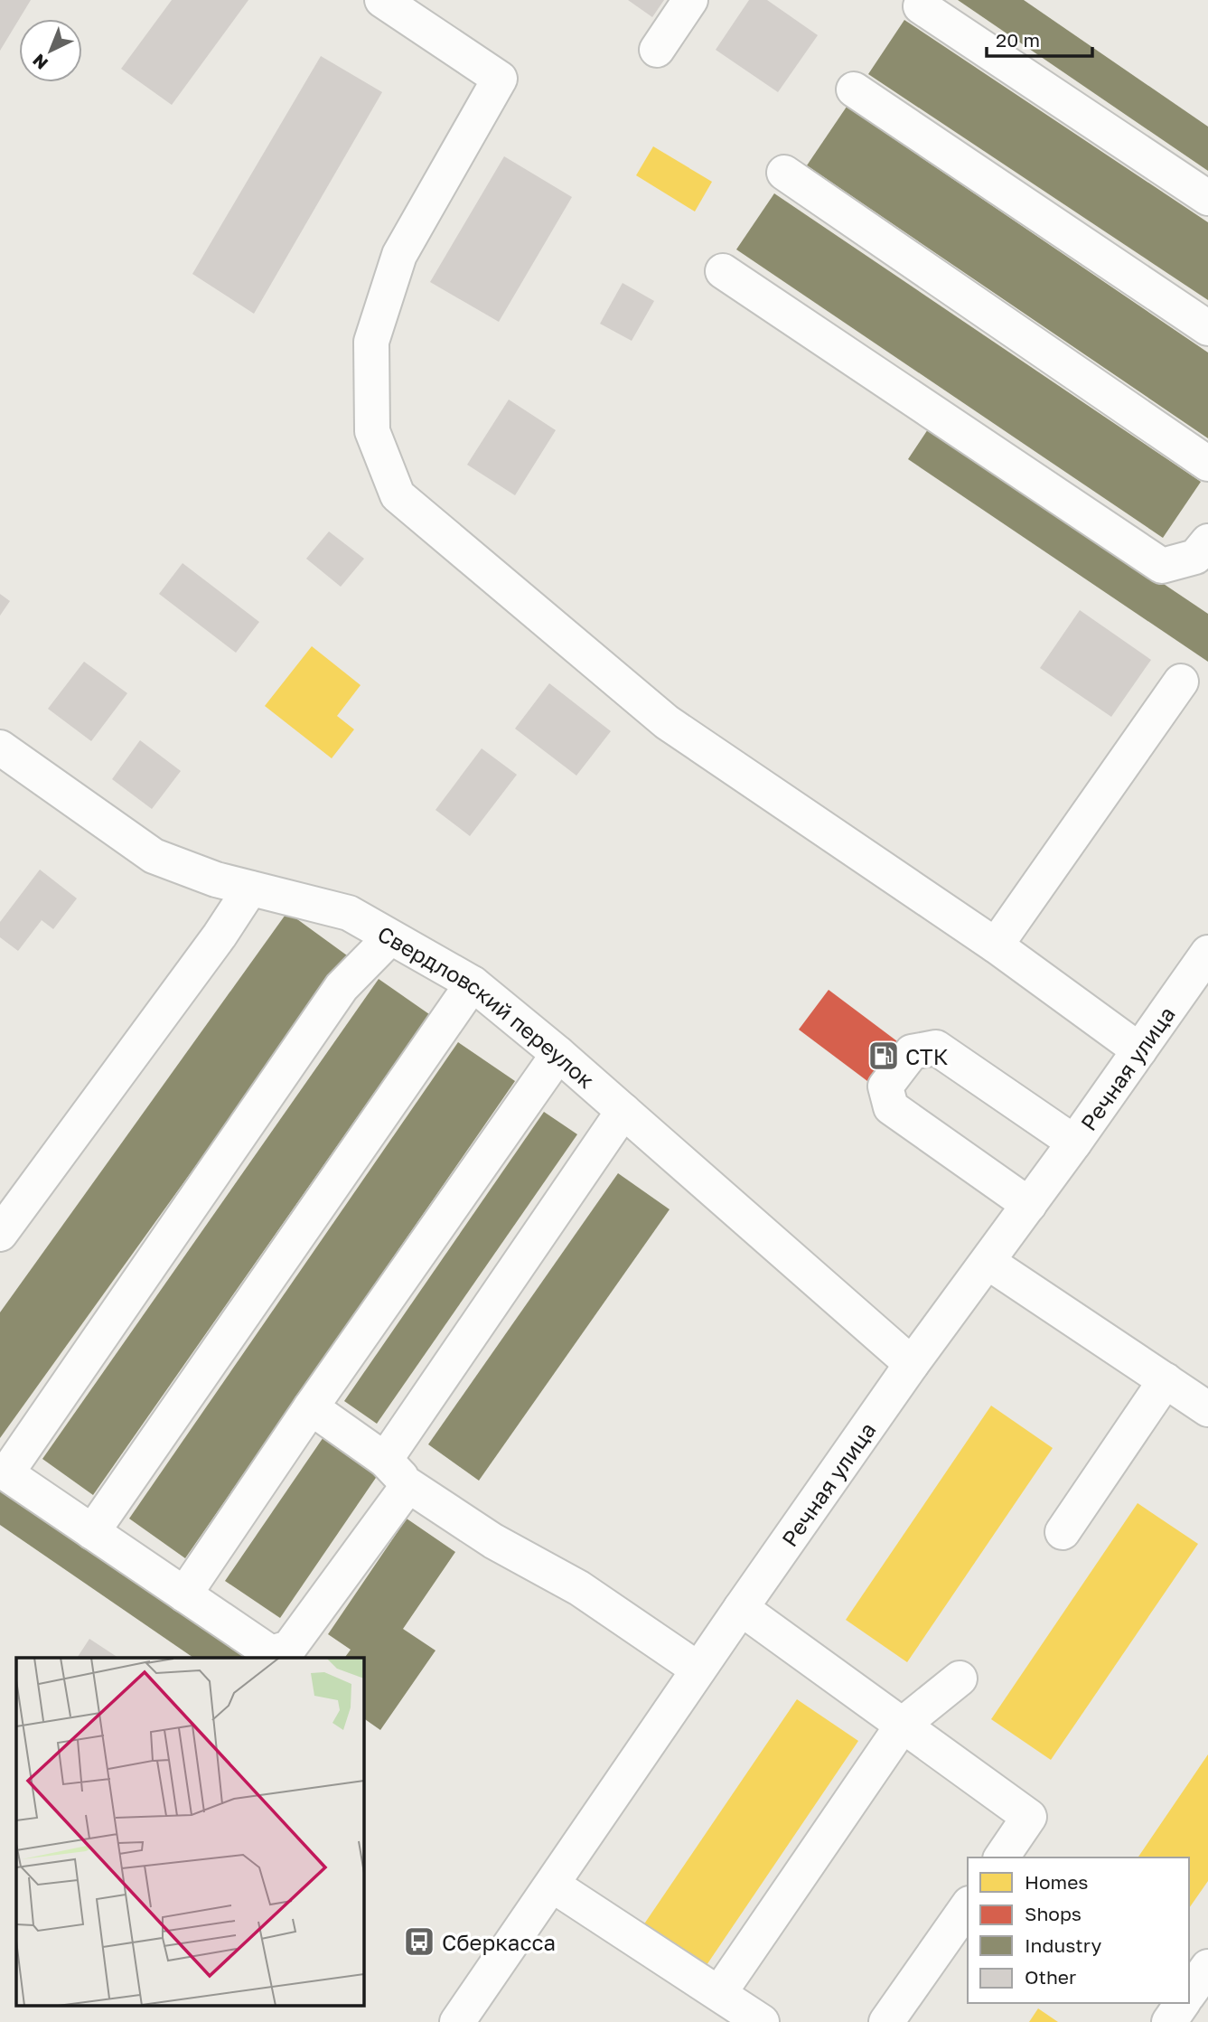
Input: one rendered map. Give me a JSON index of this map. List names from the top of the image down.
{
  "streets": {
    "street": ["Свердловский переулок", "Речная улица"]
  },
  "crossings": [
    ["Свердловский переулок", "Речная улица"]
  ],
  "places": {
    "fuel station": ["СТК"],
    "bus stop": ["Сберкасса"]
  },
  "legend": [
    "Homes",
    "Shops",
    "Industry",
    "Other"
  ],
  "scale_bar": "20 m",
  "north": "bottom left"
}
